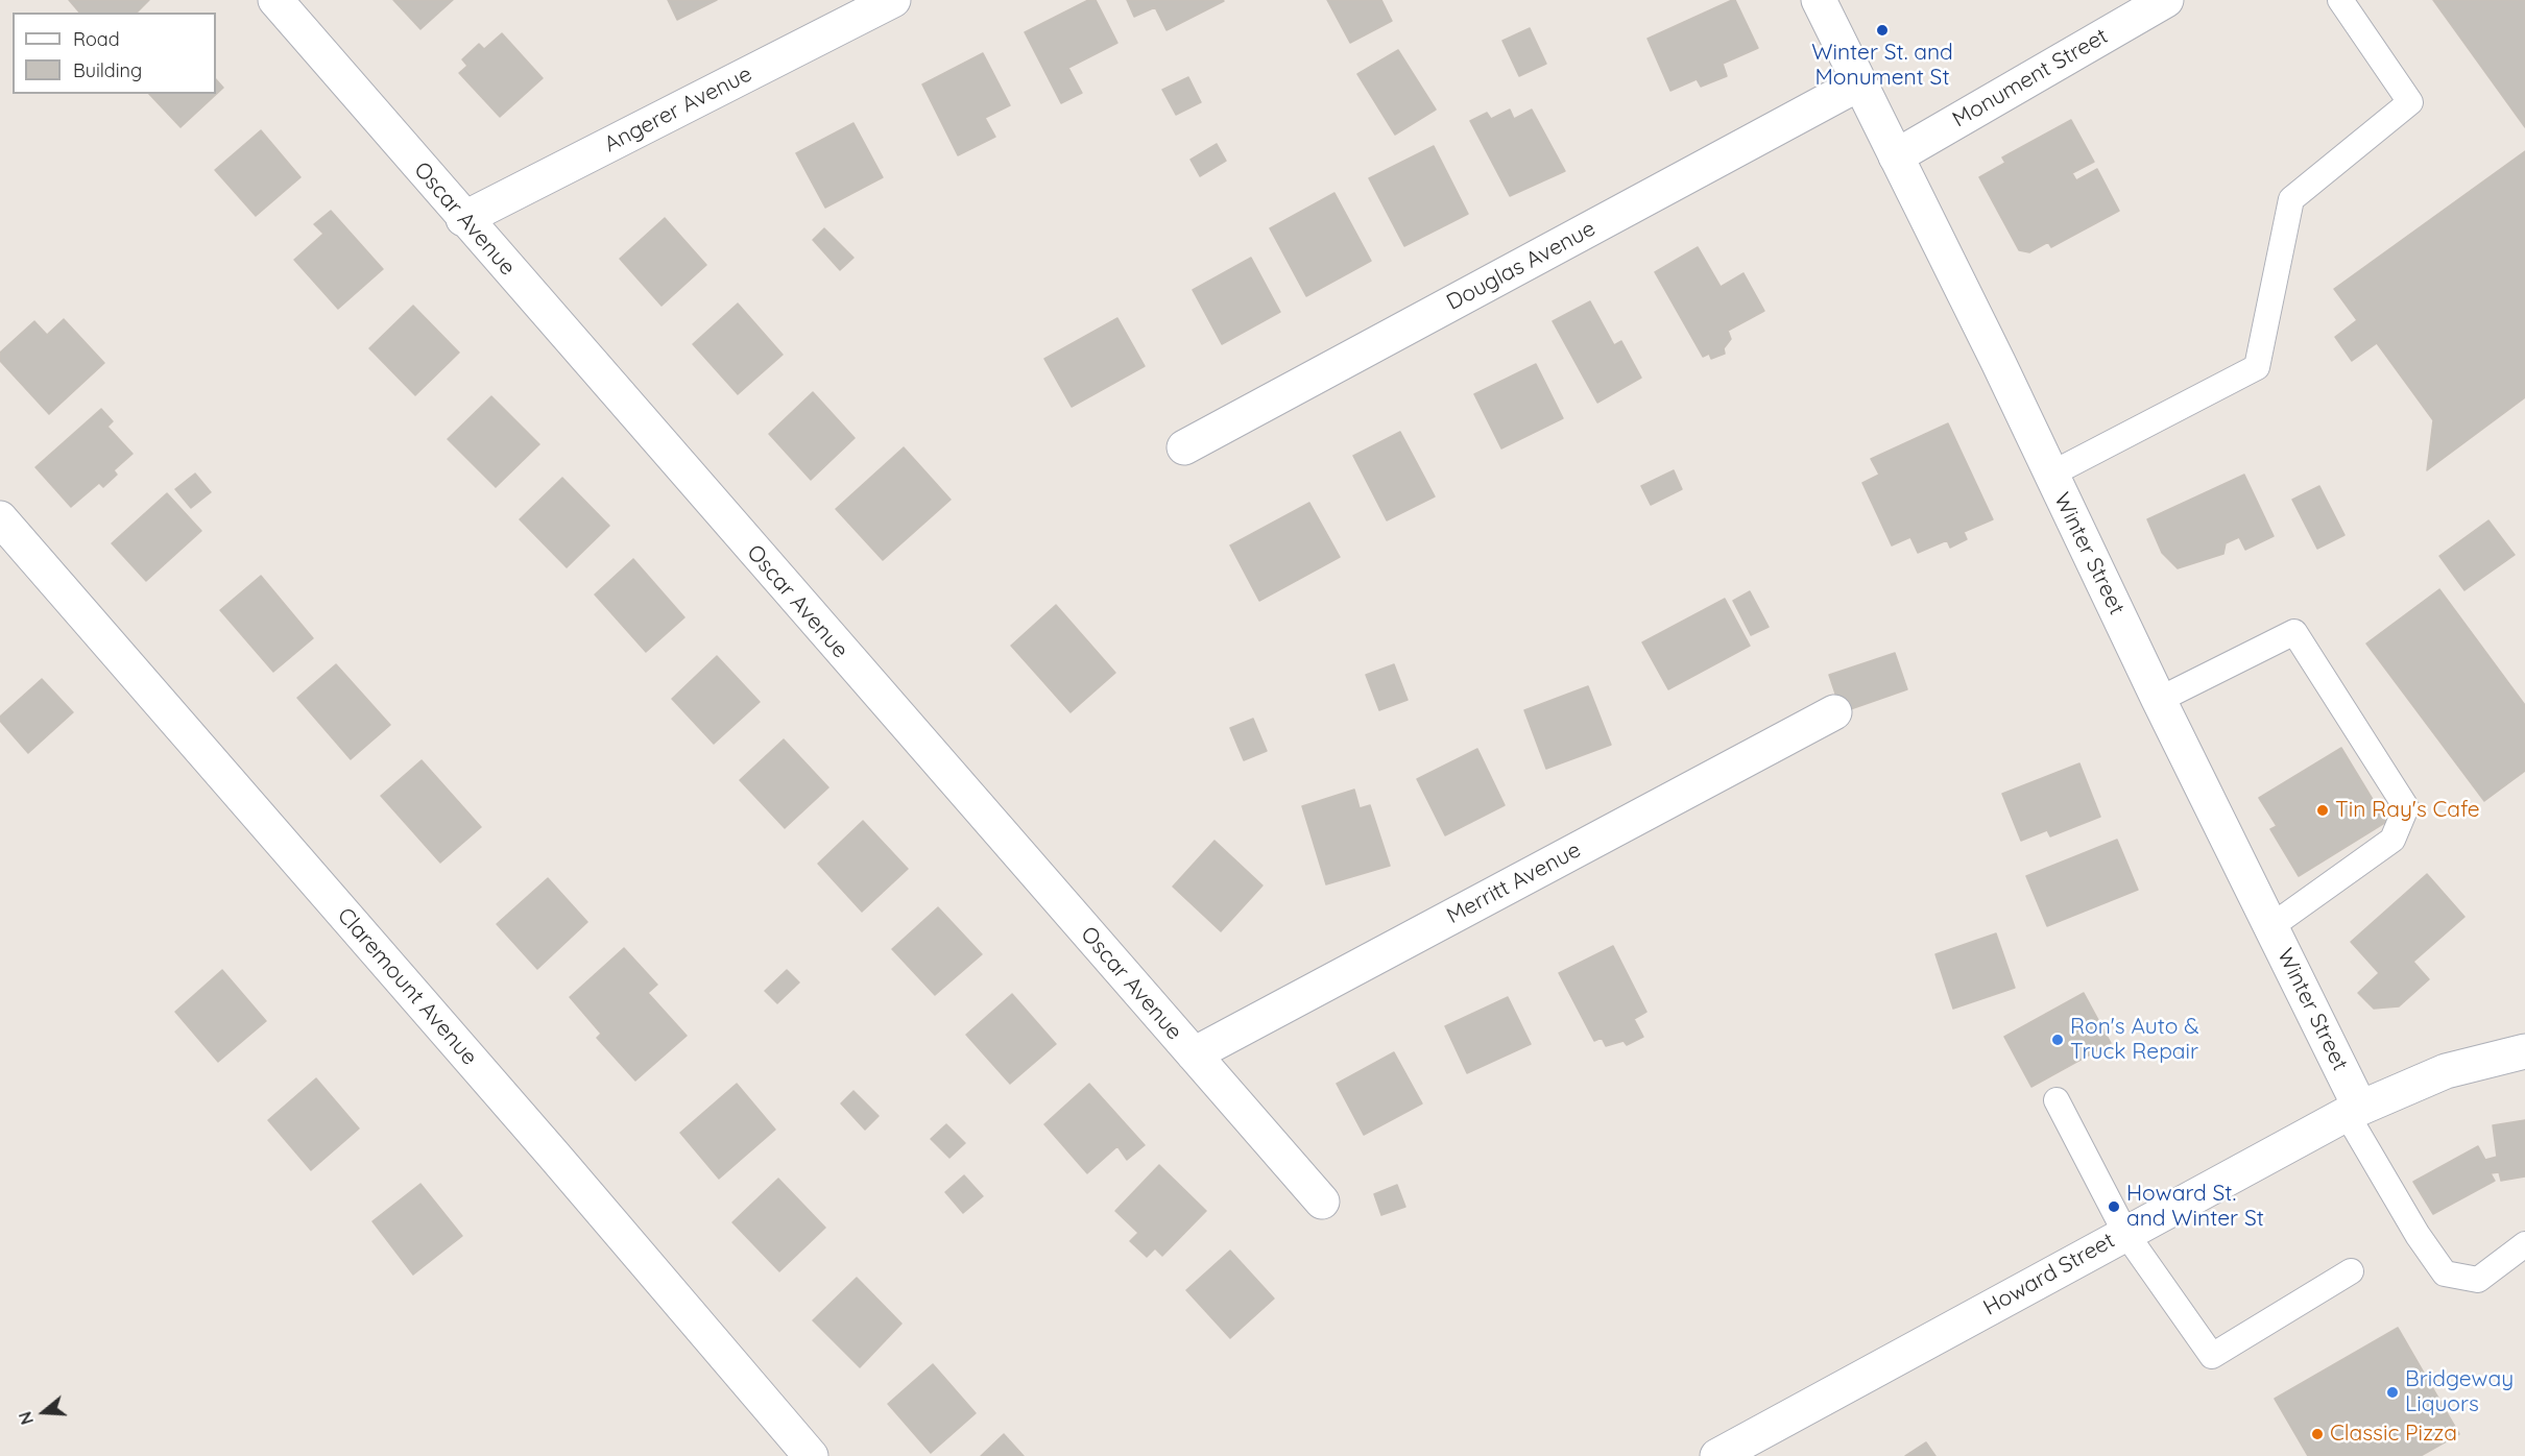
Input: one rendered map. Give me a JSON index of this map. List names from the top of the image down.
{
  "streets": {
    "street": [
      "Monument Street",
      "Angerer Avenue",
      "Oscar Avenue",
      "Douglas Avenue",
      "Winter Street",
      "Merritt Avenue",
      "Claremount Avenue",
      "Howard Street"
    ]
  },
  "crossings": [
    ["Monument Street", "Winter Street"],
    ["Angerer Avenue", "Oscar Avenue"],
    ["Oscar Avenue", "Merritt Avenue"],
    ["Douglas Avenue", "Winter Street"],
    ["Winter Street", "Howard Street"]
  ],
  "places": [
    "Winter St. and Monument St",
    "Tin Ray's Cafe",
    "Ron's Auto & Truck Repair",
    "Howard St. and Winter St",
    "Bridgeway Liquors",
    "Classic Pizza"
  ],
  "legend": ["Road", "Building"],
  "north": "left"
}
